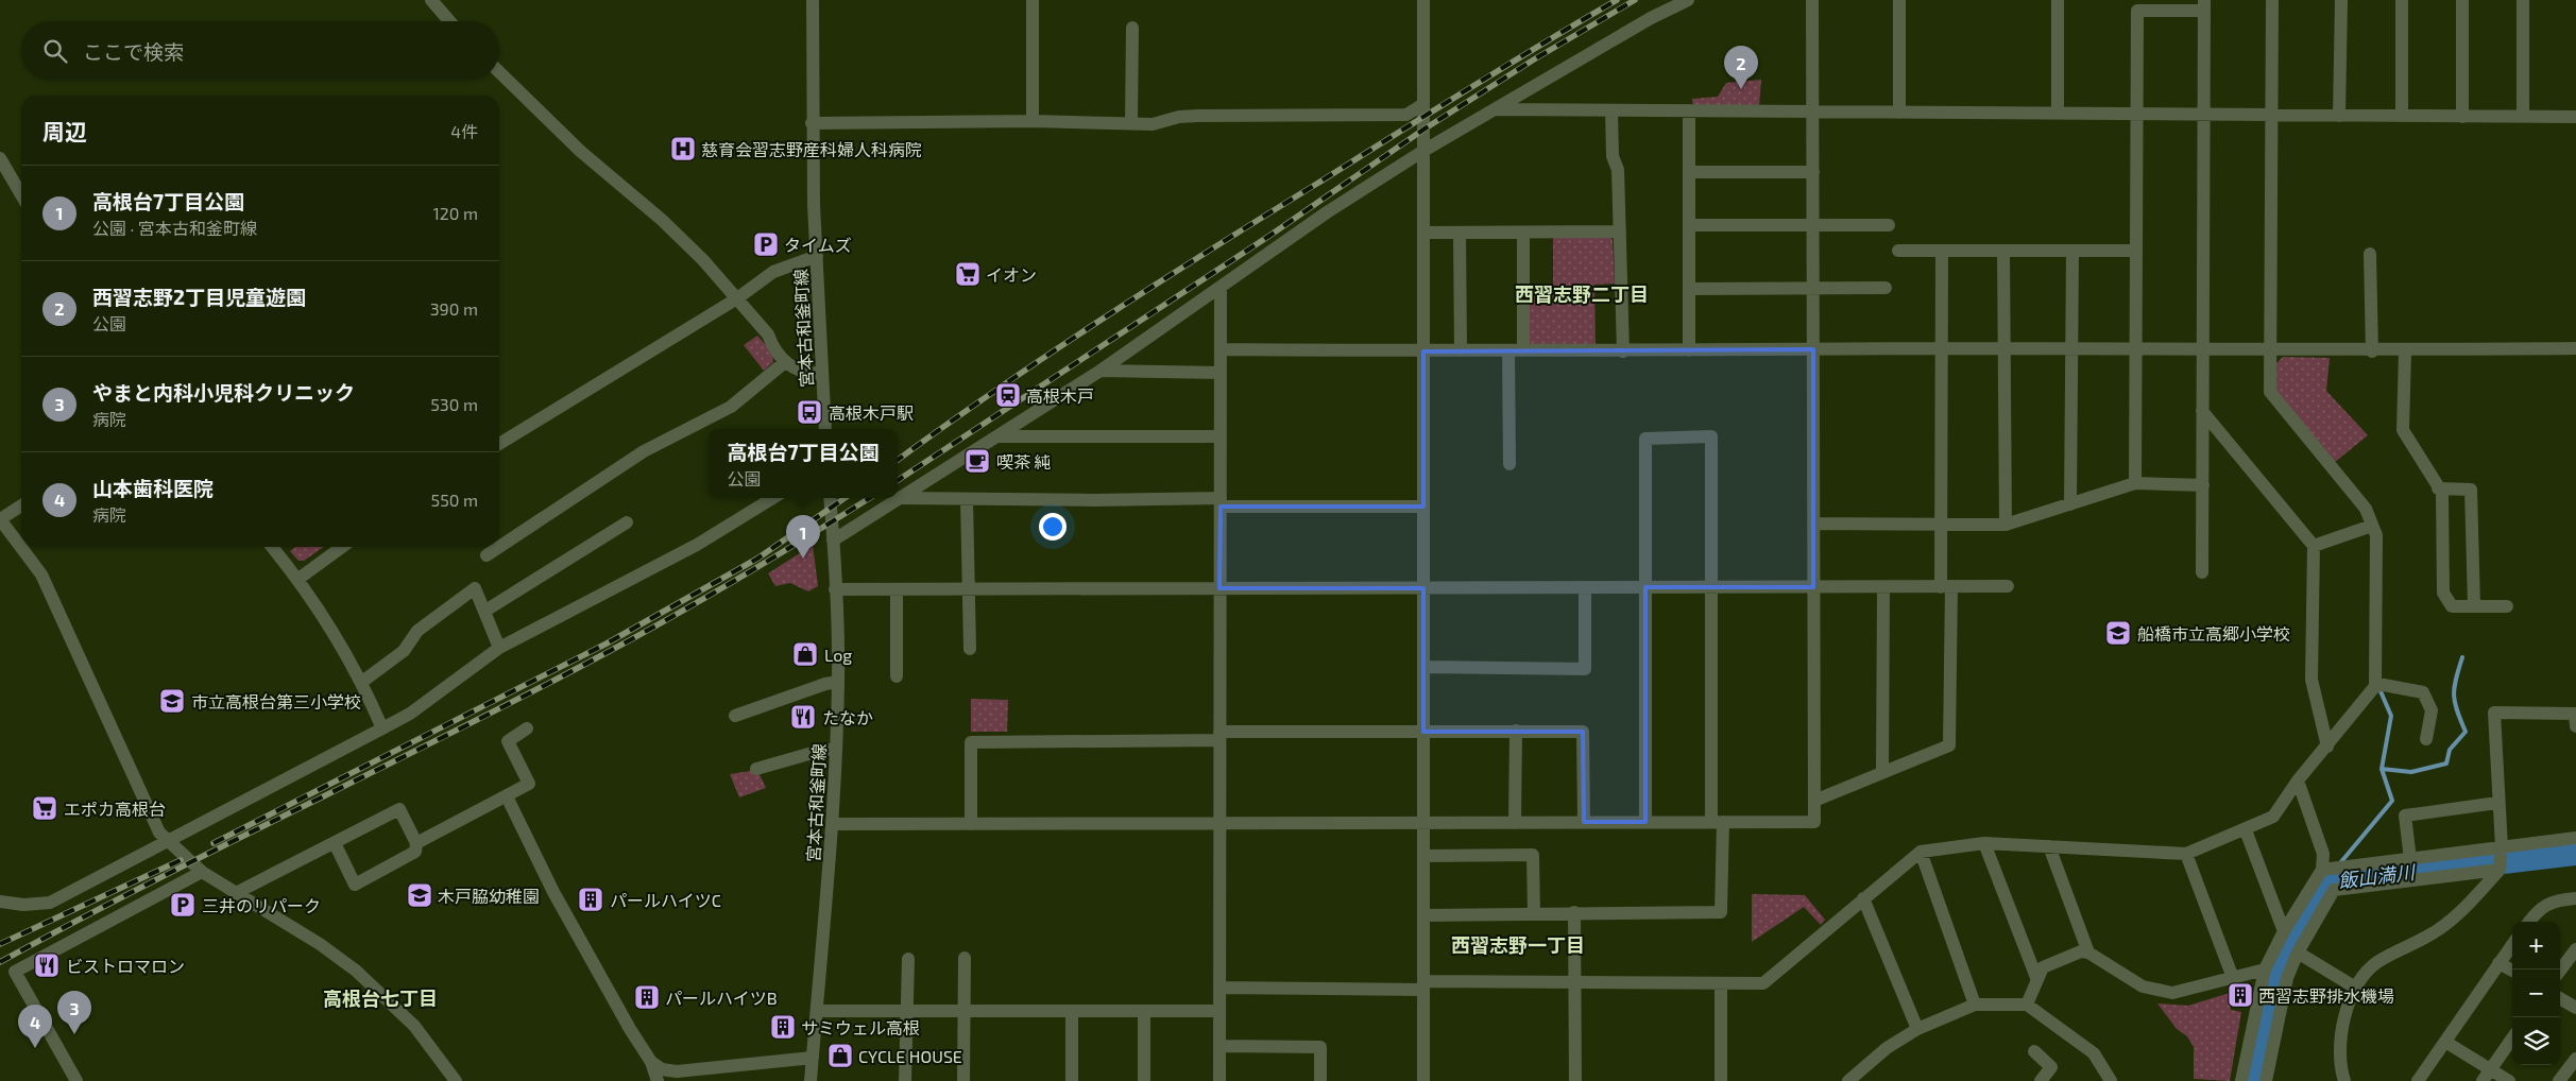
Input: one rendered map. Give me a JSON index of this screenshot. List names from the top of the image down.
{
  "streets": {
    "street": ["宮本古和釜町線"]
  },
  "districts": ["西習志野二丁目", "西習志野一丁目", "高根台七丁目"],
  "water": ["飯山満川"],
  "places": {
    "hospital": ["慈育会習志野産科婦人科病院"],
    "parking": ["タイムズ", "三井のリパーク"],
    "supermarket": ["イオン", "エポカ高根台"],
    "station": ["高根木戸"],
    "bus stop": ["高根木戸駅"],
    "cafe": ["喫茶 純"],
    "school or university": ["船橋市立高郷小学校", "市立高根台第三小学校", "木戸脇幼稚園"],
    "shop": ["Log", "CYCLE HOUSE"],
    "restaurant": ["たなか", "ビストロマロン"],
    "building": [
      "パールハイツC",
      "西習志野排水機場",
      "パールハイツB",
      "サミウェル高根"
    ]
  },
  "page": {
    "search": "ここで検索",
    "pins": [
      "2",
      "1",
      "3",
      "4"
    ],
    "heading": ["周辺", "4件"],
    "list": [
      {
        "mark": "1",
        "name": "高根台7丁目公園",
        "note": "公園 · 宮本古和釜町線",
        "value": "120 m"
      },
      {
        "mark": "2",
        "name": "西習志野2丁目児童遊園",
        "note": "公園",
        "value": "390 m"
      },
      {
        "mark": "3",
        "name": "やまと内科小児科クリニック",
        "note": "病院",
        "value": "530 m"
      },
      {
        "mark": "4",
        "name": "山本歯科医院",
        "note": "病院",
        "value": "550 m"
      }
    ],
    "popup": ["高根台7丁目公園", "公園"],
    "map_buttons": ["+", "−"]
  }
}
